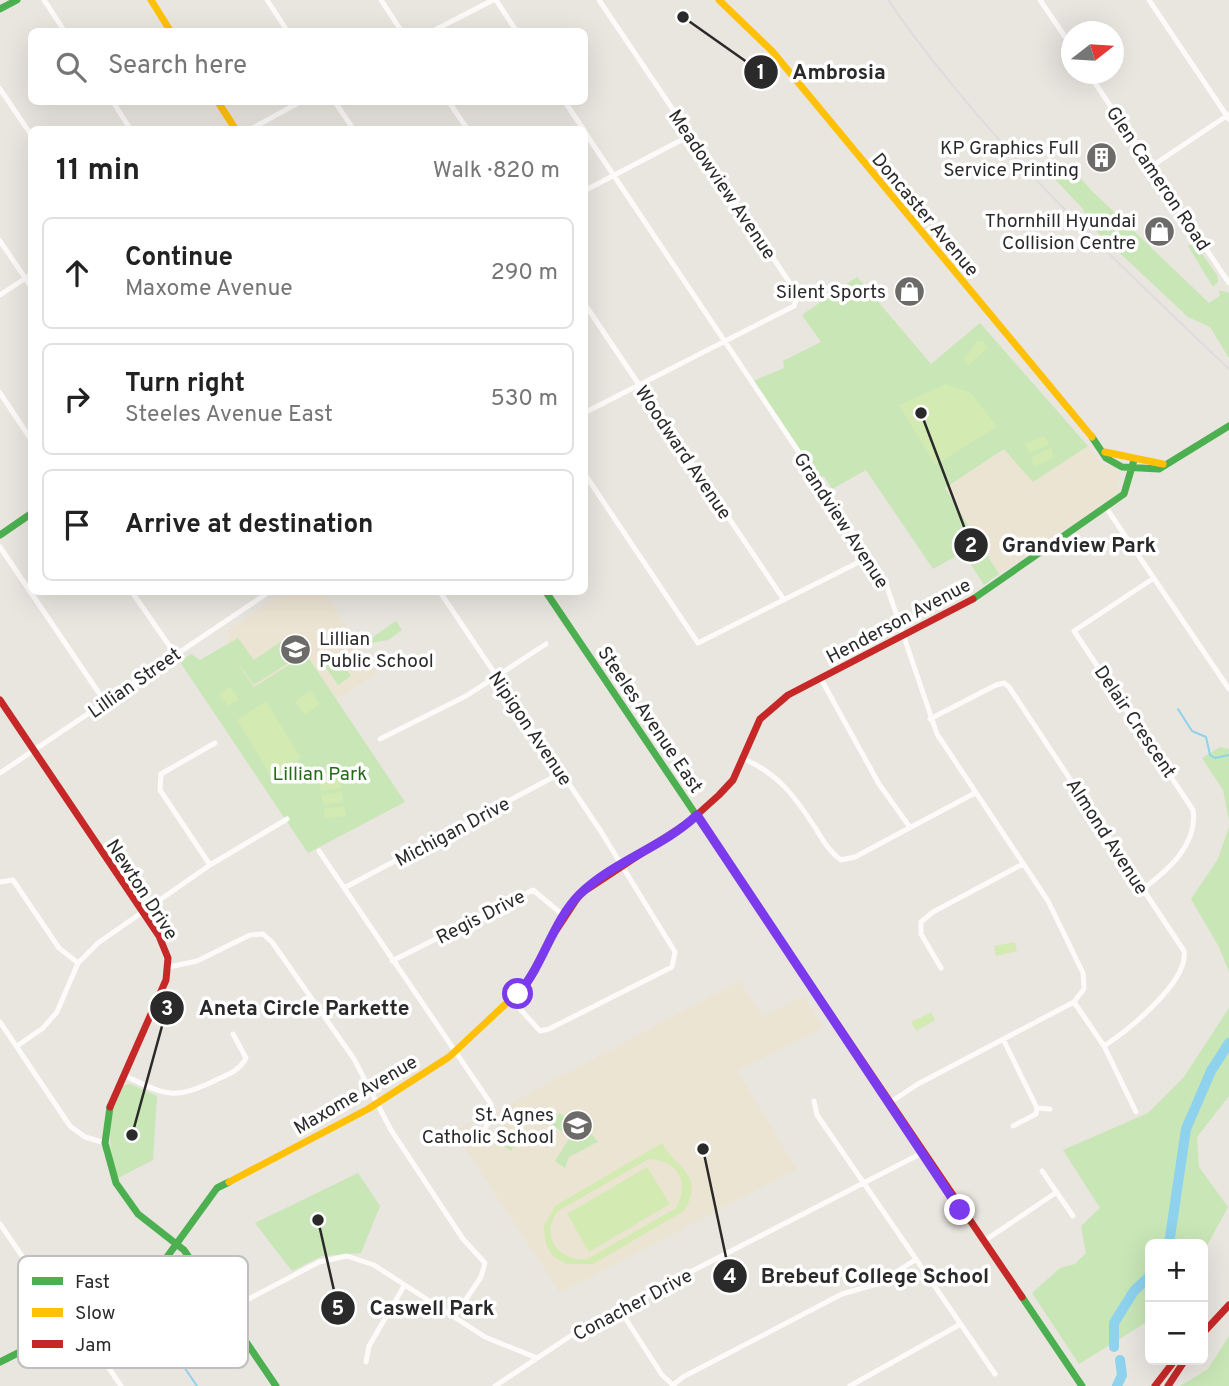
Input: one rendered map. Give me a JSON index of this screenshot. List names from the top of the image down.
{
  "streets": {
    "street": [
      "Glen Cameron Road",
      "Meadowview Avenue",
      "Doncaster Avenue",
      "Woodward Avenue",
      "Grandview Avenue",
      "Henderson Avenue",
      "Lillian Street",
      "Steeles Avenue East",
      "Delair Crescent",
      "Nipigon Avenue",
      "Michigan Drive",
      "Almond Avenue",
      "Newton Drive",
      "Regis Drive",
      "Maxome Avenue",
      "Conacher Drive"
    ]
  },
  "crossings": [
    ["Meadowview Avenue", "Woodward Avenue"],
    ["Meadowview Avenue", "Grandview Avenue"],
    ["Doncaster Avenue", "Henderson Avenue"],
    ["Grandview Avenue", "Henderson Avenue"],
    ["Grandview Avenue", "Almond Avenue"],
    ["Henderson Avenue", "Steeles Avenue East"],
    ["Henderson Avenue", "Maxome Avenue"],
    ["Lillian Street", "Newton Drive"],
    ["Steeles Avenue East", "Maxome Avenue"],
    ["Steeles Avenue East", "Conacher Drive"],
    ["Delair Crescent", "Almond Avenue"],
    ["Nipigon Avenue", "Michigan Drive"],
    ["Nipigon Avenue", "Maxome Avenue"],
    ["Newton Drive", "Maxome Avenue"],
    ["Regis Drive", "Maxome Avenue"]
  ],
  "parks": ["Lillian Park"],
  "places": {
    "other": [
      "Ambrosia",
      "Grandview Park",
      "Aneta Circle Parkette",
      "Brebeuf College School",
      "Caswell Park"
    ],
    "building": ["KP Graphics Full Service Printing"],
    "shop": ["Thornhill Hyundai Collision Centre", "Silent Sports"],
    "school or university": ["Lillian Public School", "St. Agnes Catholic School"]
  },
  "legend": ["Fast", "Slow", "Jam"],
  "north": "right",
  "page": {
    "search": "Search here",
    "heading": ["11 min", "Walk · 820 m"],
    "list": [
      ["Continue", "Maxome Avenue", "290 m"],
      ["Turn right", "Steeles Avenue East", "530 m"],
      "Arrive at destination"
    ],
    "map_buttons": ["+", "−"]
  }
}
